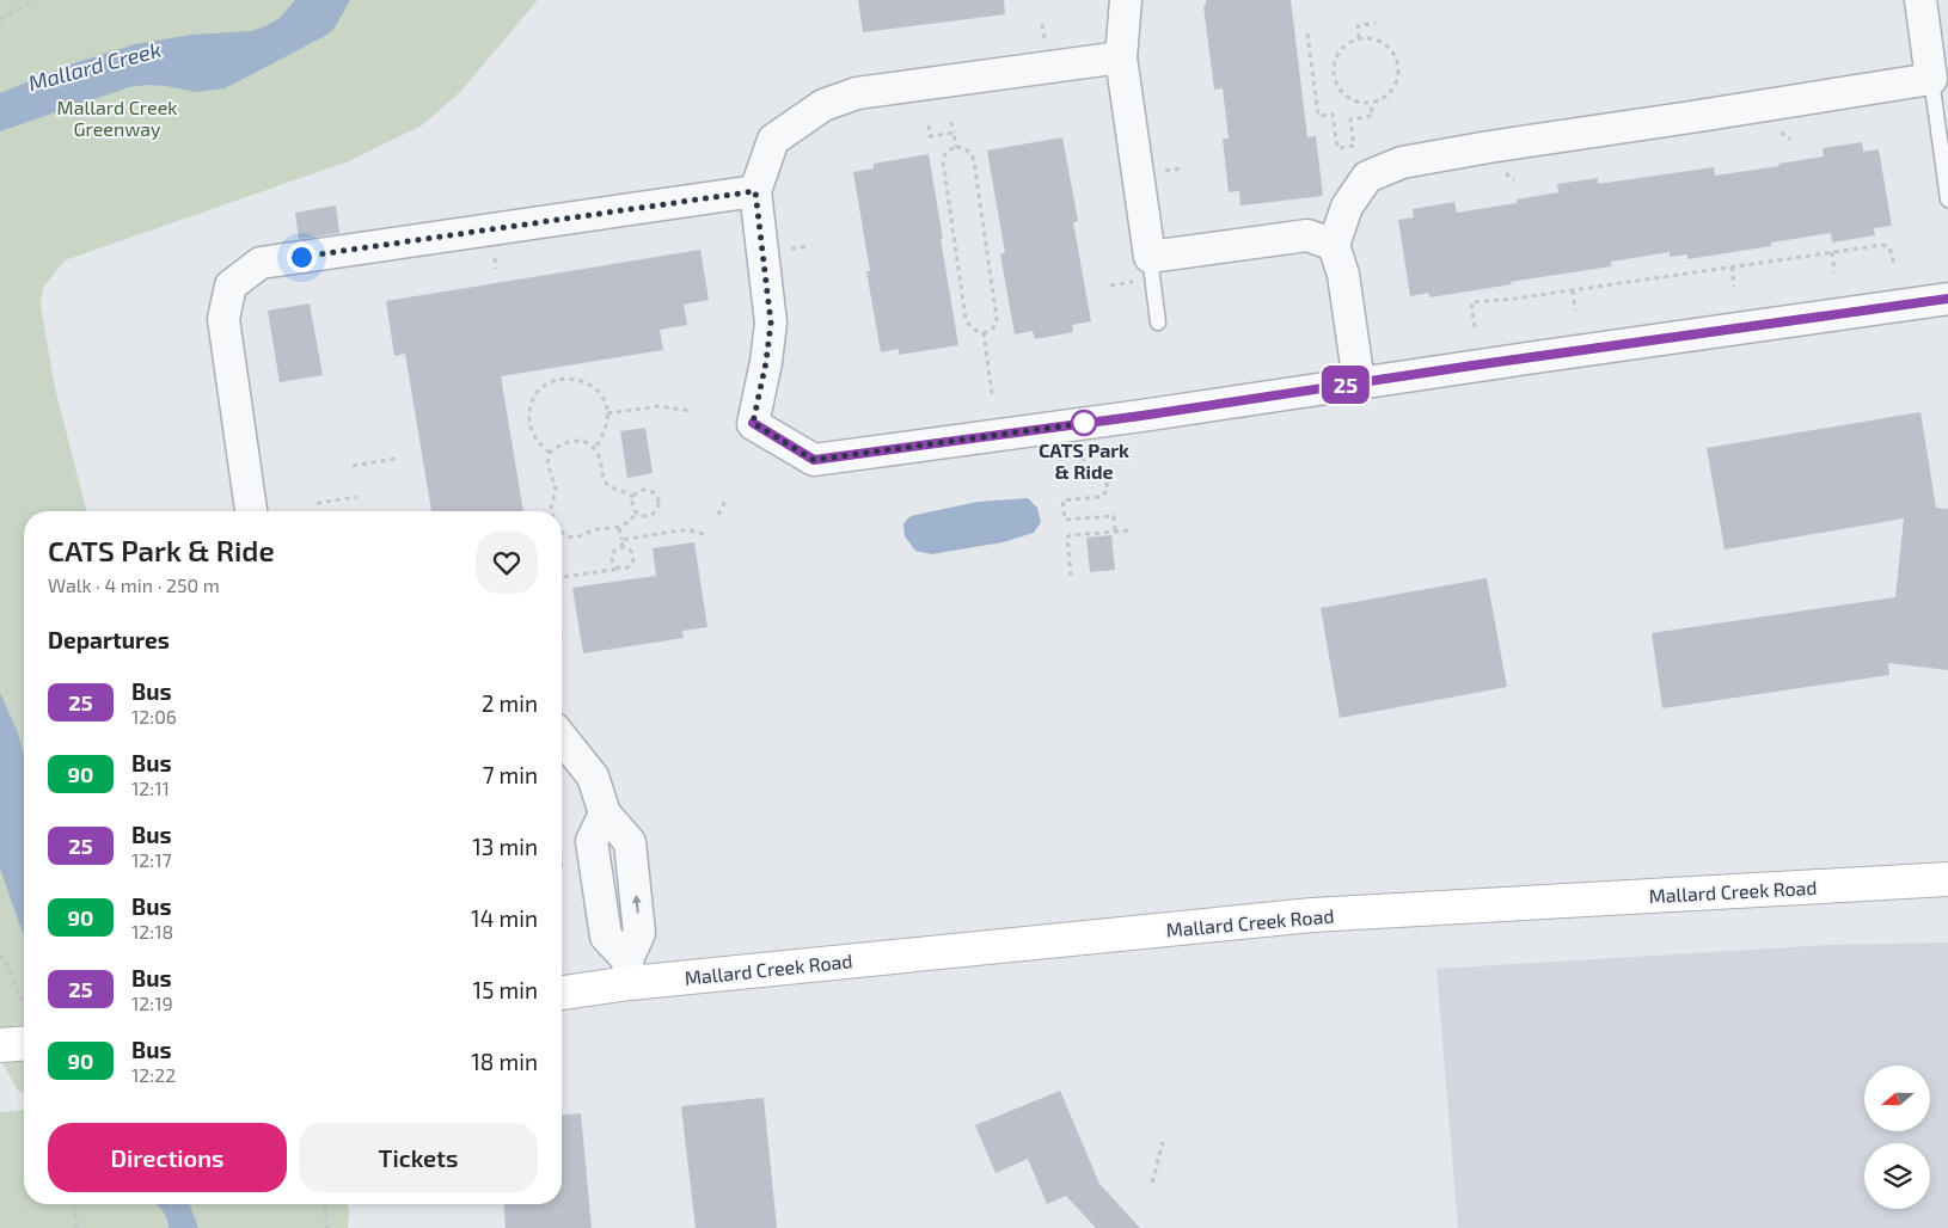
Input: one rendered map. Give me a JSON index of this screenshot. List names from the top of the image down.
{
  "streets": {
    "main road": ["Mallard Creek Road"]
  },
  "water": ["Mallard Creek"],
  "parks": ["Mallard Creek Greenway"],
  "places": ["CATS Park & Ride"],
  "lines": ["bus line 25"],
  "north": "left",
  "page": {
    "on_map": "25",
    "heading": [
      ["CATS Park & Ride", "Walk · 4 min · 250 m"],
      "Departures"
    ],
    "list": [
      {
        "mark": "25",
        "name": "Bus",
        "note": "12:06",
        "value": "2 min"
      },
      {
        "mark": "90",
        "name": "Bus",
        "note": "12:11",
        "value": "7 min"
      },
      {
        "mark": "25",
        "name": "Bus",
        "note": "12:17",
        "value": "13 min"
      },
      {
        "mark": "90",
        "name": "Bus",
        "note": "12:18",
        "value": "14 min"
      },
      {
        "mark": "25",
        "name": "Bus",
        "note": "12:19",
        "value": "15 min"
      },
      {
        "mark": "90",
        "name": "Bus",
        "note": "12:22",
        "value": "18 min"
      }
    ],
    "buttons": ["Directions", "Tickets"]
  }
}
